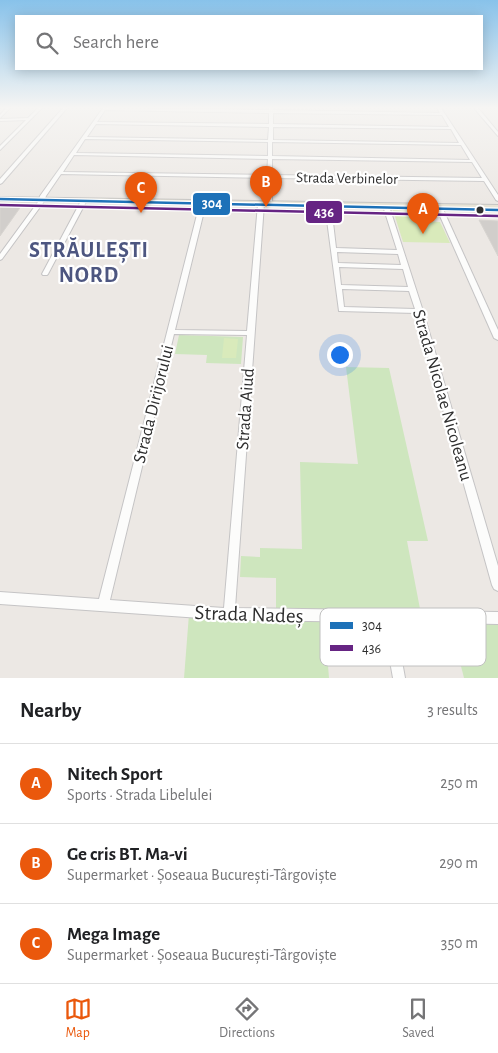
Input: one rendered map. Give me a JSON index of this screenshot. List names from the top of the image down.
{
  "streets": {
    "street": [
      "Strada Verbinelor",
      "Strada Nicolae Nicoleanu",
      "Strada Dirijorului",
      "Strada Aiud",
      "Strada Nadeș"
    ]
  },
  "crossings": [
    ["Strada Verbinelor", "Strada Aiud"],
    ["Strada Dirijorului", "Strada Nadeș"],
    ["Strada Aiud", "Strada Nadeș"]
  ],
  "districts": ["STRĂULEȘTI NORD"],
  "lines": ["transit line 304", "transit line 436"],
  "legend": ["304", "436"],
  "page": {
    "search": "Search here",
    "pins": ["B", "C", "A"],
    "heading": ["Nearby", "3 results"],
    "list": [
      {
        "mark": "A",
        "name": "Nitech Sport",
        "note": "Sports · Strada Libelulei",
        "value": "250 m"
      },
      {
        "mark": "B",
        "name": "Ge cris BT. Ma-vi",
        "note": "Supermarket · Șoseaua București-Târgoviște",
        "value": "290 m"
      },
      {
        "mark": "C",
        "name": "Mega Image",
        "note": "Supermarket · Șoseaua București-Târgoviște",
        "value": "350 m"
      }
    ],
    "nav": ["Map", "Directions", "Saved"]
  }
}
